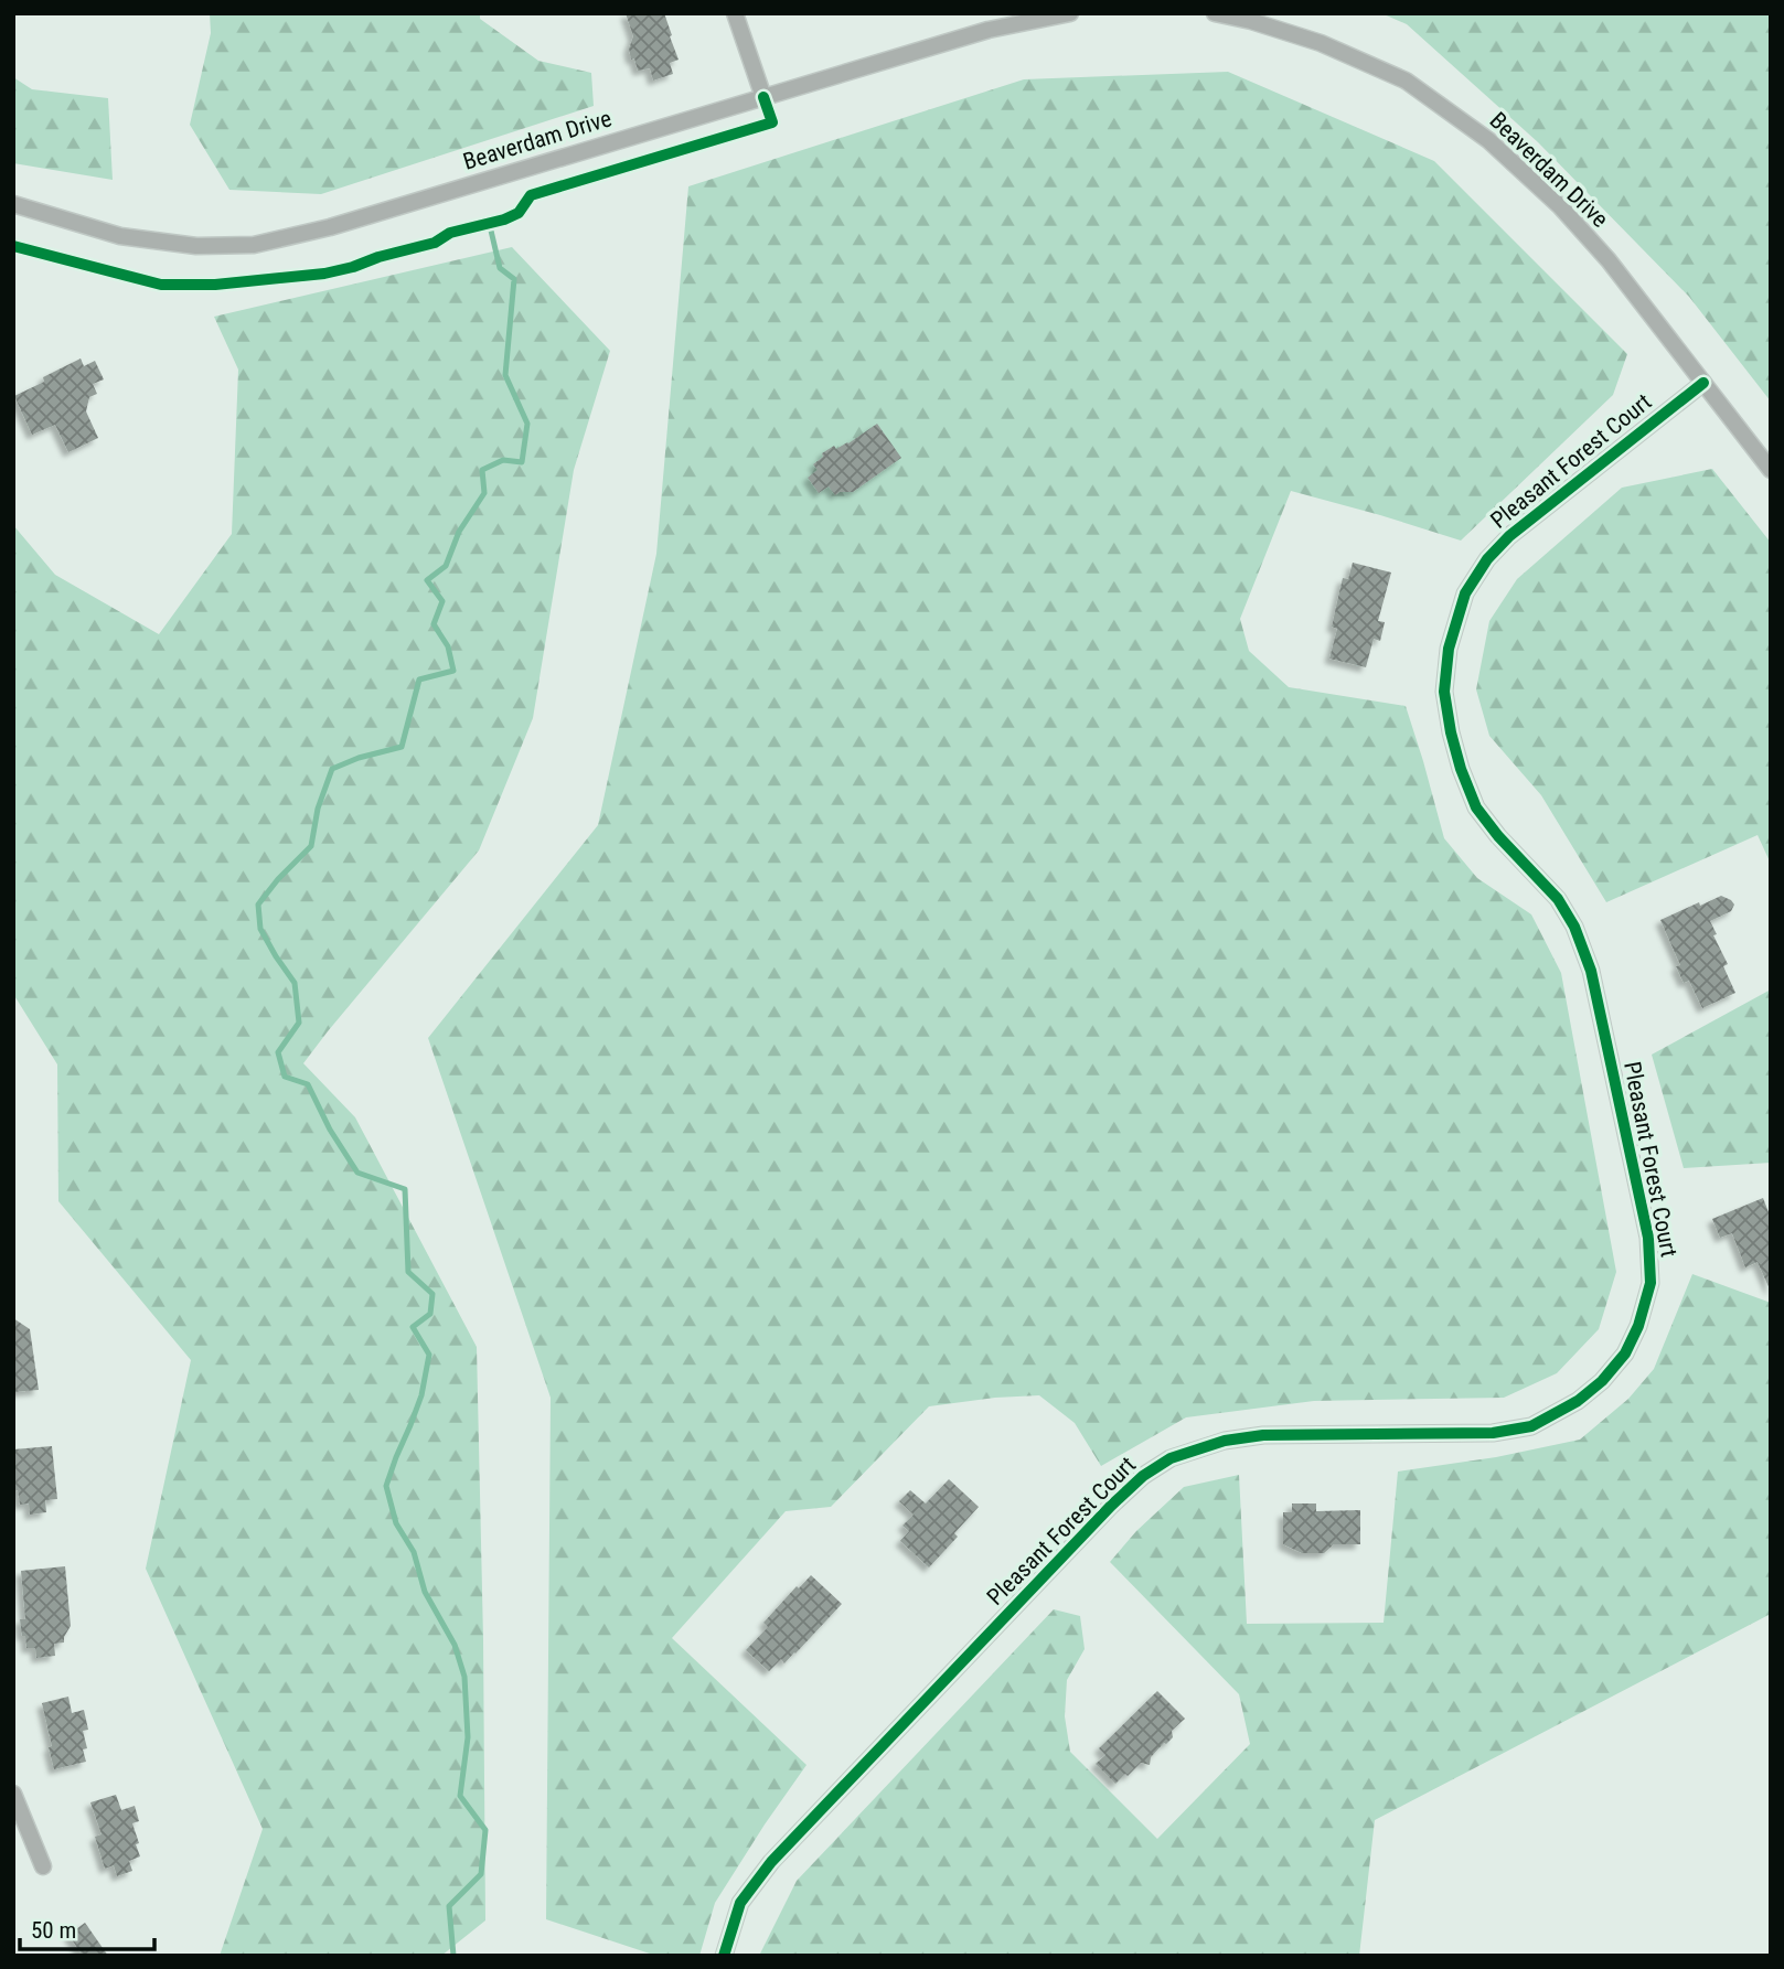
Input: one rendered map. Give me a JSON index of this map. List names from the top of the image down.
{
  "streets": {
    "street": ["Beaverdam Drive", "Pleasant Forest Court"]
  },
  "crossings": [
    ["Beaverdam Drive", "Pleasant Forest Court"]
  ],
  "scale_bar": "50 m"
}
